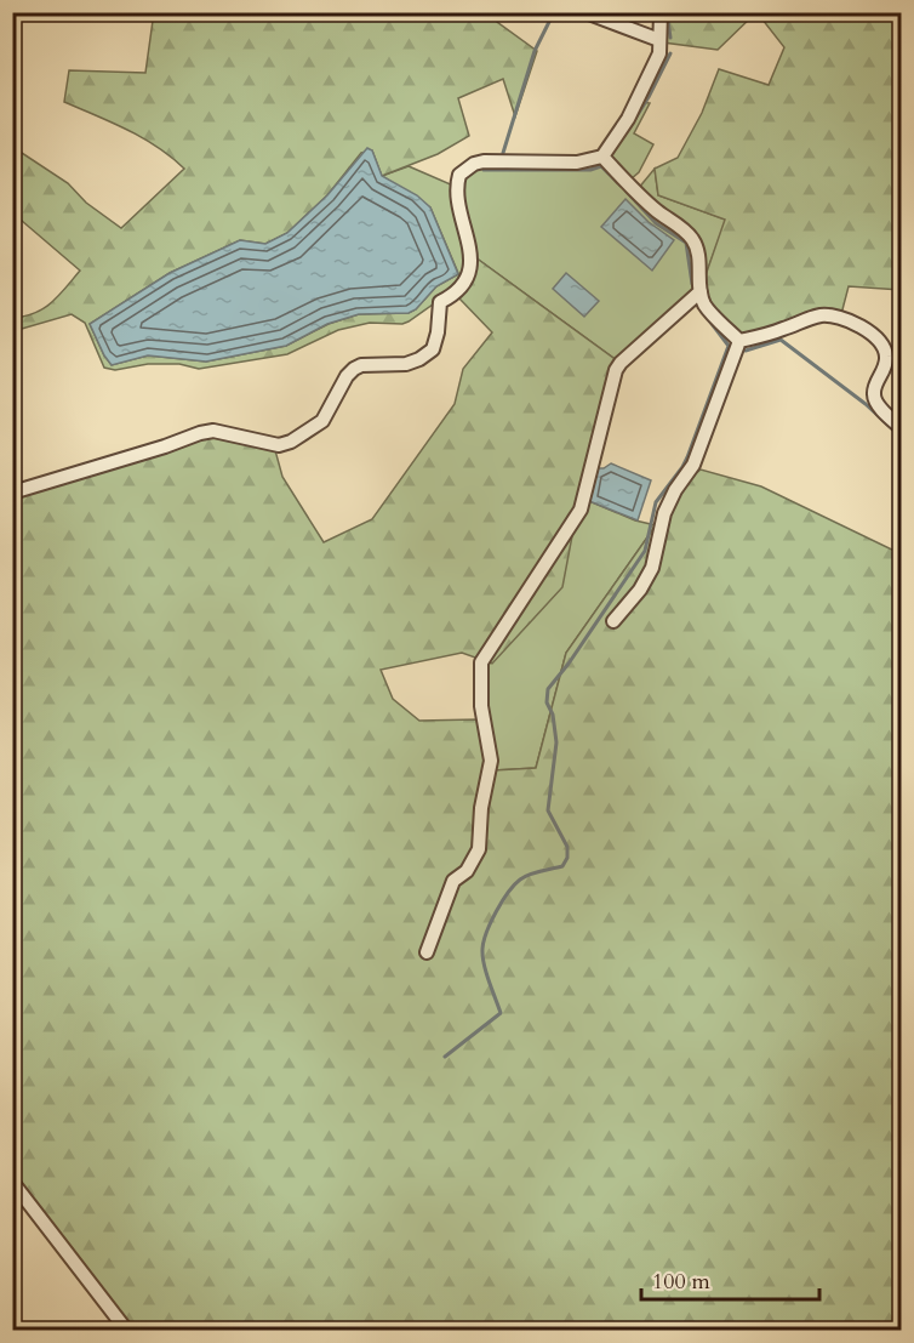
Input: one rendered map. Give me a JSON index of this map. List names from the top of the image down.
{
  "scale_bar": "100 m"
}
